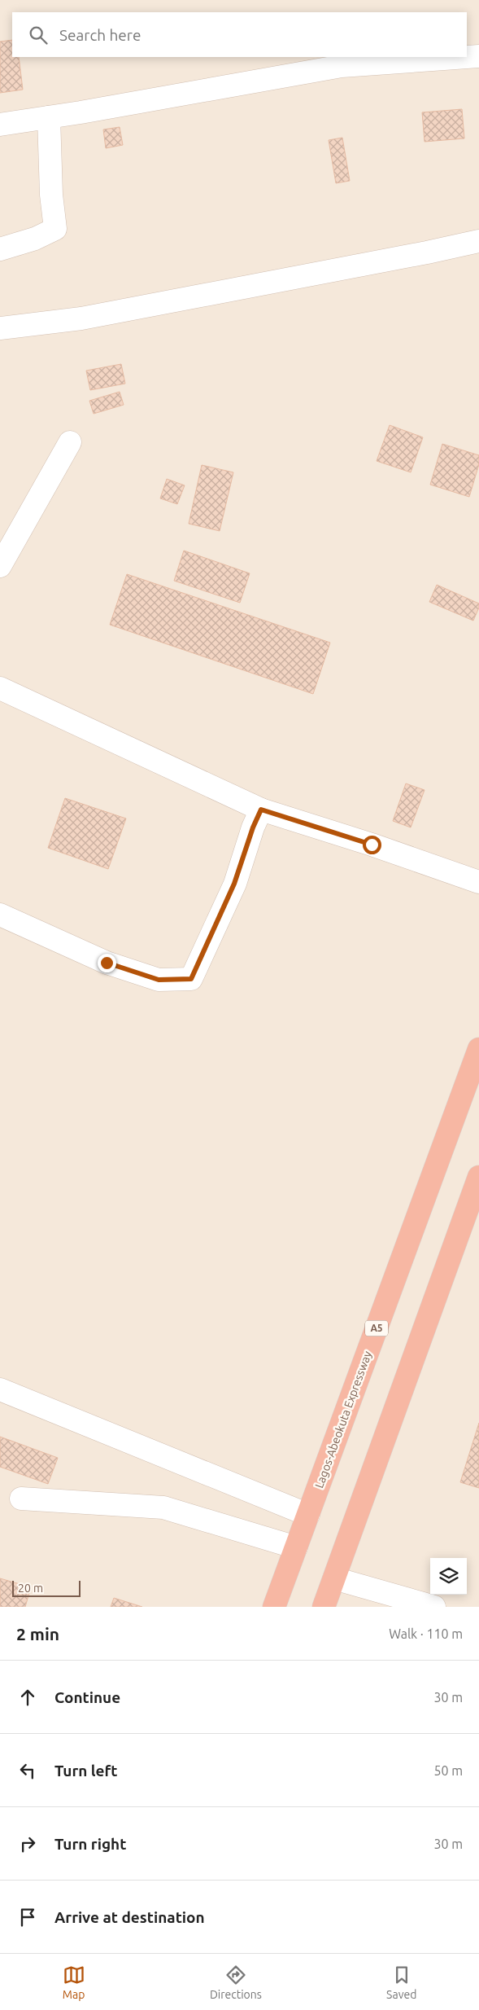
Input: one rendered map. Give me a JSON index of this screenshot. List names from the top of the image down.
{
  "streets": {
    "highway": ["A5", "Lagos-Abeokuta Expressway"]
  },
  "scale_bar": "20 m",
  "page": {
    "search": "Search here",
    "scale": "20 m",
    "heading": ["2 min", "Walk · 110 m"],
    "list": [
      ["Continue", "30 m"],
      ["Turn left", "50 m"],
      ["Turn right", "30 m"],
      "Arrive at destination"
    ],
    "nav": ["Map", "Directions", "Saved"]
  }
}
